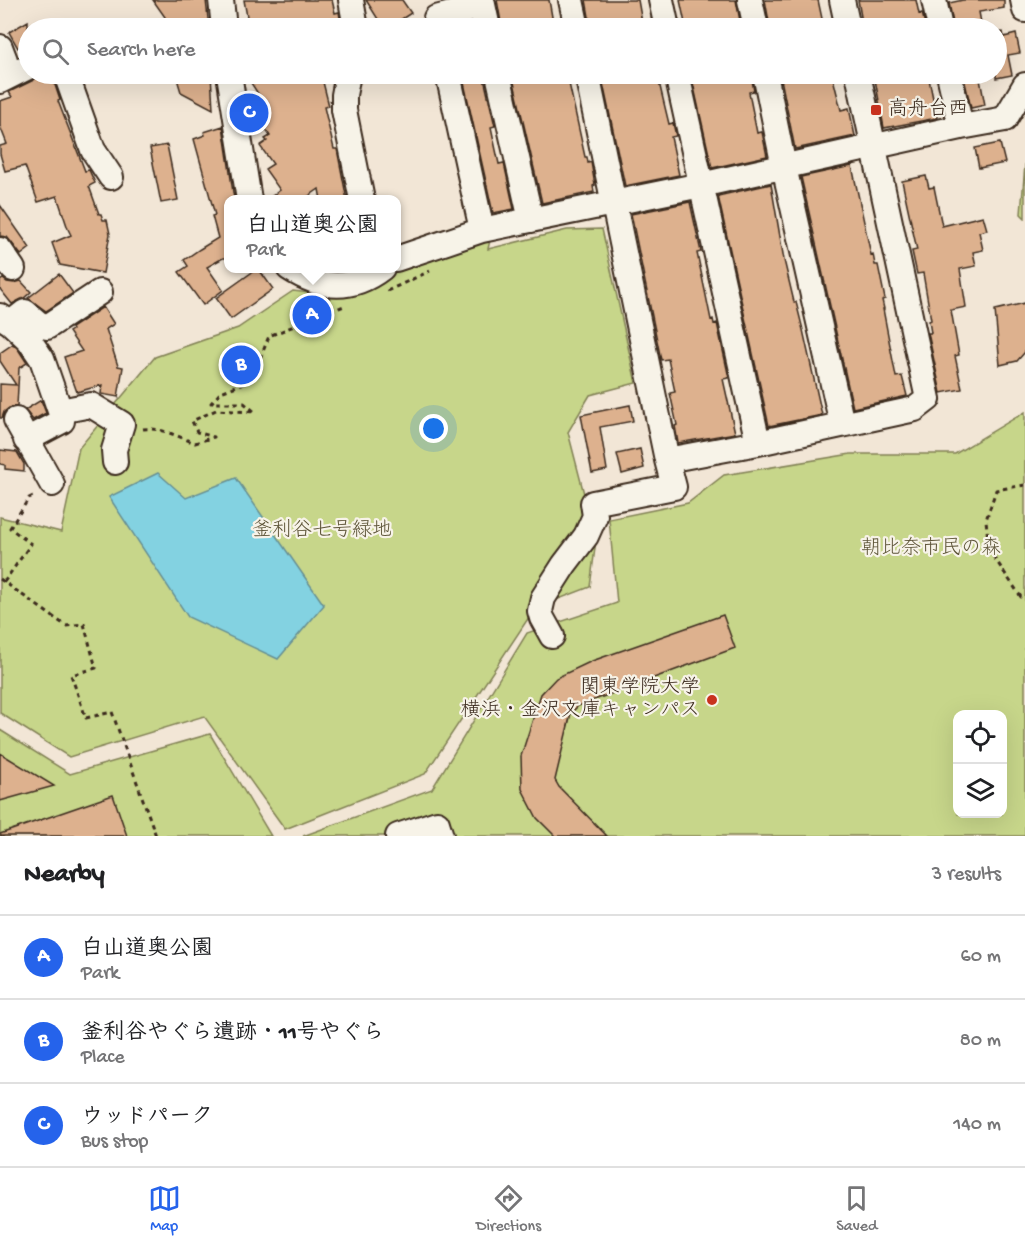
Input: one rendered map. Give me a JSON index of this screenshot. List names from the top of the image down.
{
  "parks": ["釜利谷七号緑地", "朝比奈市民の森"],
  "places": {
    "transit": ["高舟台西"],
    "other": ["関東学院大学 横浜・金沢文庫キャンパス"]
  },
  "page": {
    "search": "Search here",
    "pins": ["C", "A", "B"],
    "popup": ["白山道奥公園", "Park"],
    "heading": ["Nearby", "3 results"],
    "list": [
      {
        "mark": "A",
        "name": "白山道奥公園",
        "note": "Park",
        "value": "60 m"
      },
      {
        "mark": "B",
        "name": "釜利谷やぐら遺跡・11号やぐら",
        "note": "Place",
        "value": "80 m"
      },
      {
        "mark": "C",
        "name": "ウッドパーク",
        "note": "Bus stop",
        "value": "140 m"
      }
    ],
    "nav": ["Map", "Directions", "Saved"]
  }
}
